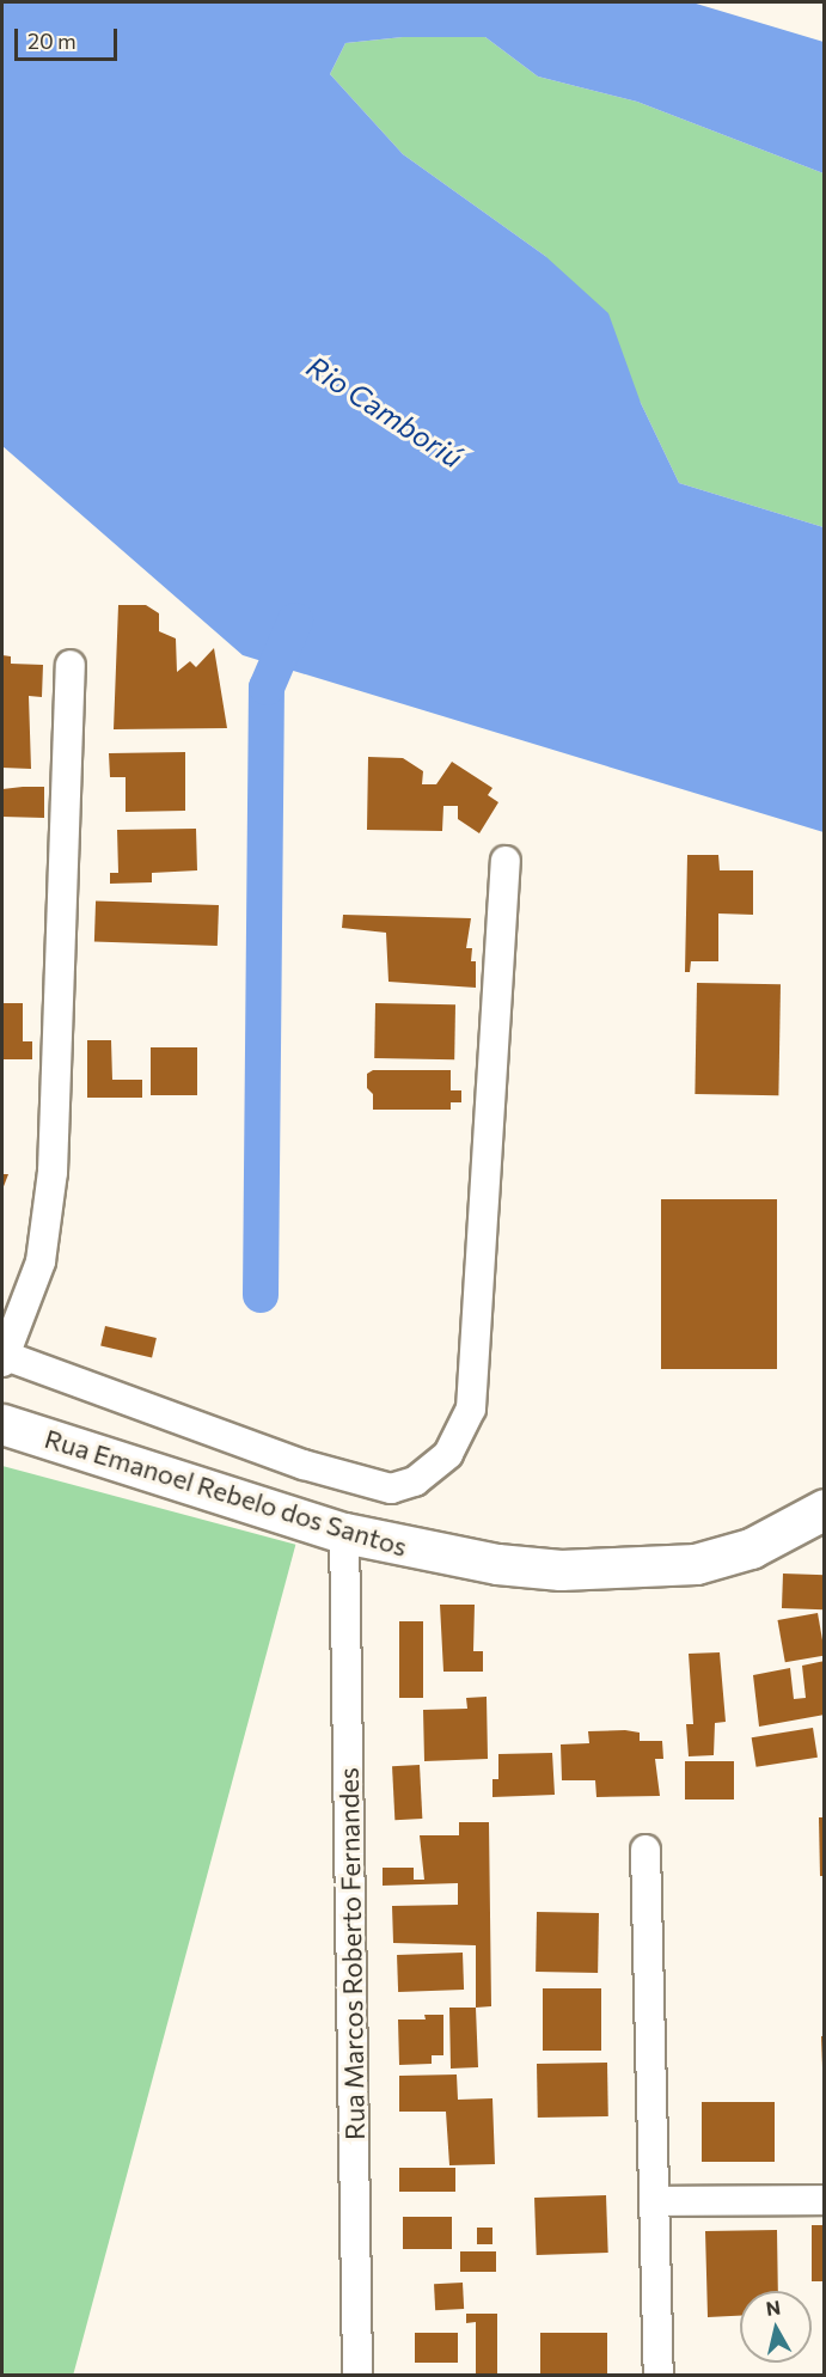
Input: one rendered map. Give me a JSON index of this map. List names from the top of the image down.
{
  "streets": {
    "main road": ["Rua Emanoel Rebelo dos Santos"],
    "street": ["Rua Marcos Roberto Fernandes"]
  },
  "crossings": [
    ["Rua Emanoel Rebelo dos Santos", "Rua Marcos Roberto Fernandes"]
  ],
  "water": ["Rio Camboriú"],
  "scale_bar": "20 m",
  "north": "top"
}
